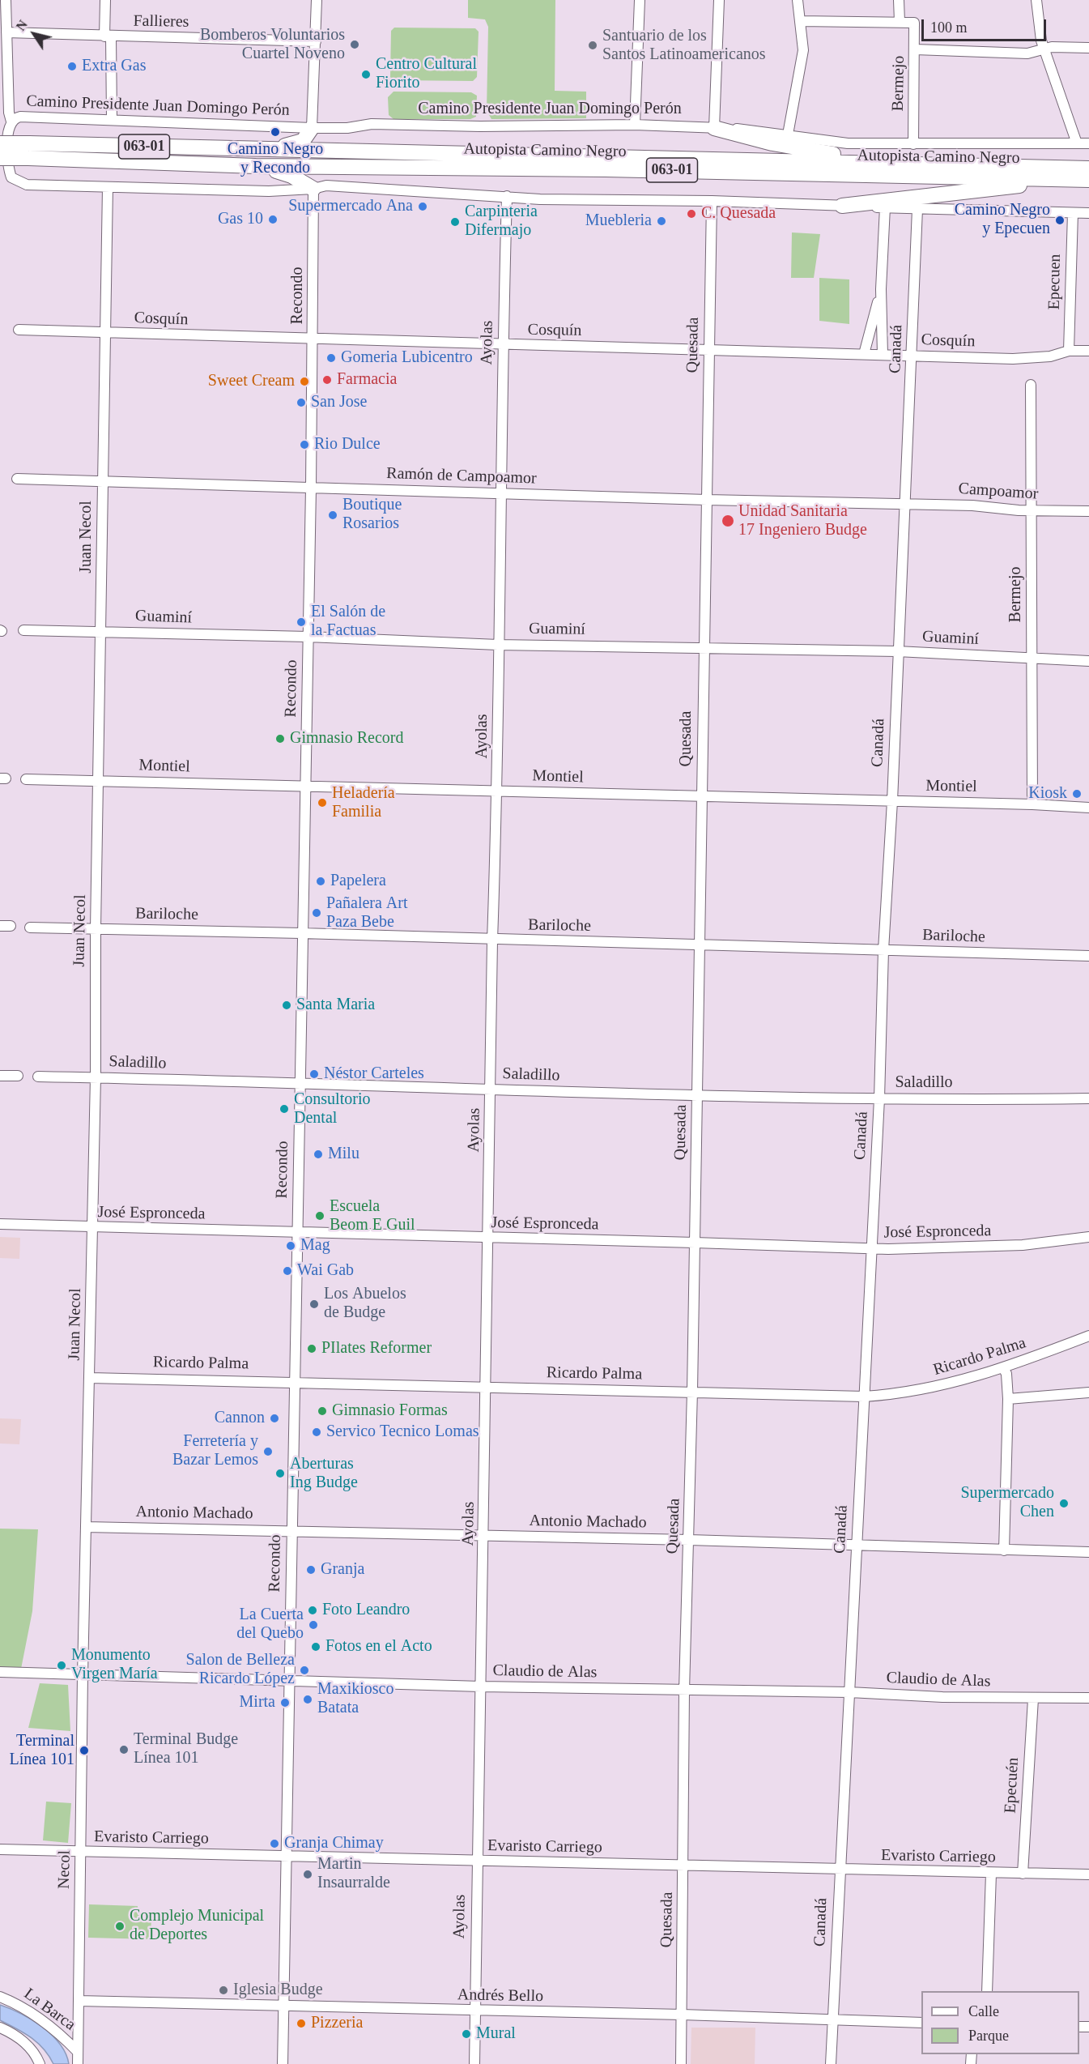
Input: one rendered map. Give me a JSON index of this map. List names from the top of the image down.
{
  "streets": {
    "highway": ["063-01", "Autopista Camino Negro"],
    "street": [
      "Fallieres",
      "Bermejo",
      "Camino Presidente Juan Domingo Perón",
      "Epecuen",
      "Recondo",
      "Cosquín",
      "Ayolas",
      "Quesada",
      "Canadá",
      "Ramón de Campoamor",
      "Campoamor",
      "Juan Necol",
      "Guaminí",
      "Montiel",
      "Bariloche",
      "Saladillo",
      "José Espronceda",
      "Ricardo Palma",
      "Antonio Machado",
      "Claudio de Alas",
      "Epecuén",
      "Evaristo Carriego",
      "Necol",
      "Andrés Bello",
      "La Barca"
    ]
  },
  "crossings": [
    ["Bermejo", "Camino Presidente Juan Domingo Perón"],
    ["Bermejo", "Campoamor"],
    ["Bermejo", "Guaminí"],
    ["Bermejo", "Montiel"],
    ["Camino Presidente Juan Domingo Perón", "Epecuen"],
    ["Camino Presidente Juan Domingo Perón", "Recondo"],
    ["Camino Presidente Juan Domingo Perón", "Ayolas"],
    ["Camino Presidente Juan Domingo Perón", "Quesada"],
    ["Camino Presidente Juan Domingo Perón", "Canadá"],
    ["Camino Presidente Juan Domingo Perón", "Juan Necol"],
    ["Epecuen", "Cosquín"],
    ["Recondo", "Cosquín"],
    ["Recondo", "Ramón de Campoamor"],
    ["Recondo", "Guaminí"],
    ["Recondo", "Montiel"],
    ["Recondo", "Bariloche"],
    ["Recondo", "Saladillo"],
    ["Recondo", "José Espronceda"],
    ["Recondo", "Ricardo Palma"],
    ["Recondo", "Antonio Machado"],
    ["Recondo", "Claudio de Alas"],
    ["Recondo", "Evaristo Carriego"],
    ["Recondo", "Andrés Bello"],
    ["Cosquín", "Ayolas"],
    ["Cosquín", "Quesada"],
    ["Cosquín", "Canadá"],
    ["Cosquín", "Juan Necol"],
    ["Ayolas", "Ramón de Campoamor"],
    ["Ayolas", "Guaminí"],
    ["Ayolas", "Montiel"],
    ["Ayolas", "Bariloche"],
    ["Ayolas", "Saladillo"],
    ["Ayolas", "José Espronceda"],
    ["Ayolas", "Ricardo Palma"],
    ["Ayolas", "Antonio Machado"],
    ["Ayolas", "Claudio de Alas"],
    ["Ayolas", "Evaristo Carriego"],
    ["Ayolas", "Andrés Bello"],
    ["Quesada", "Ramón de Campoamor"],
    ["Quesada", "Guaminí"],
    ["Quesada", "Montiel"],
    ["Quesada", "Bariloche"],
    ["Quesada", "Saladillo"],
    ["Quesada", "José Espronceda"],
    ["Quesada", "Ricardo Palma"],
    ["Quesada", "Antonio Machado"],
    ["Quesada", "Claudio de Alas"],
    ["Quesada", "Evaristo Carriego"],
    ["Quesada", "Andrés Bello"],
    ["Canadá", "Ramón de Campoamor"],
    ["Canadá", "Campoamor"],
    ["Canadá", "Guaminí"],
    ["Canadá", "Montiel"],
    ["Canadá", "Bariloche"],
    ["Canadá", "Saladillo"],
    ["Canadá", "José Espronceda"],
    ["Canadá", "Ricardo Palma"],
    ["Canadá", "Antonio Machado"],
    ["Canadá", "Claudio de Alas"],
    ["Canadá", "Evaristo Carriego"],
    ["Canadá", "Andrés Bello"],
    ["Ramón de Campoamor", "Campoamor"],
    ["Ramón de Campoamor", "Juan Necol"],
    ["Juan Necol", "Guaminí"],
    ["Juan Necol", "Montiel"],
    ["Juan Necol", "Bariloche"],
    ["Juan Necol", "Saladillo"],
    ["Juan Necol", "José Espronceda"],
    ["Juan Necol", "Ricardo Palma"],
    ["Juan Necol", "Antonio Machado"],
    ["Juan Necol", "Claudio de Alas"],
    ["Juan Necol", "Necol"],
    ["Claudio de Alas", "Epecuén"],
    ["Claudio de Alas", "Necol"],
    ["Epecuén", "Evaristo Carriego"],
    ["Evaristo Carriego", "Necol"],
    ["Necol", "Andrés Bello"],
    ["Necol", "La Barca"]
  ],
  "places": [
    "Bomberos Voluntarios Cuartel Noveno",
    "Santuario de los Santos Latinoamericanos",
    "Extra Gas",
    "Centro Cultural Fiorito",
    "Camino Negro y Recondo",
    "Supermercado Ana",
    "C. Quesada",
    "Gas 10",
    "Camino Negro y Epecuen",
    "Muebleria",
    "Carpinteria Difermajo",
    "Gomeria Lubicentro",
    "Farmacia",
    "Sweet Cream",
    "San Jose",
    "Rio Dulce",
    "Boutique Rosarios",
    "Unidad Sanitaria 17 Ingeniero Budge",
    "El Salón de la Factuas",
    "Gimnasio Record",
    "Kiosk",
    "Heladería Familia",
    "Papelera",
    "Pañalera Art Paza Bebe",
    "Santa Maria",
    "Néstor Carteles",
    "Consultorio Dental",
    "Milu",
    "Escuela Beom E Guil",
    "Mag",
    "Wai Gab",
    "Los Abuelos de Budge",
    "PIlates Reformer",
    "Gimnasio Formas",
    "Cannon",
    "Servico Tecnico Lomas",
    "Ferretería y Bazar Lemos",
    "Aberturas Ing Budge",
    "Supermercado Chen",
    "Granja",
    "Foto Leandro",
    "La Cuerta del Quebo",
    "Fotos en el Acto",
    "Monumento Virgen María",
    "Salon de Belleza Ricardo López",
    "Maxikiosco Batata",
    "Mirta",
    "Terminal Budge Línea 101",
    "Terminal Línea 101",
    "Granja Chimay",
    "Martin Insaurralde",
    "Complejo Municipal de Deportes",
    "Iglesia Budge",
    "Pizzeria",
    "Mural"
  ],
  "legend": ["Calle", "Parque"],
  "scale_bar": "100 m",
  "north": "top left"
}
